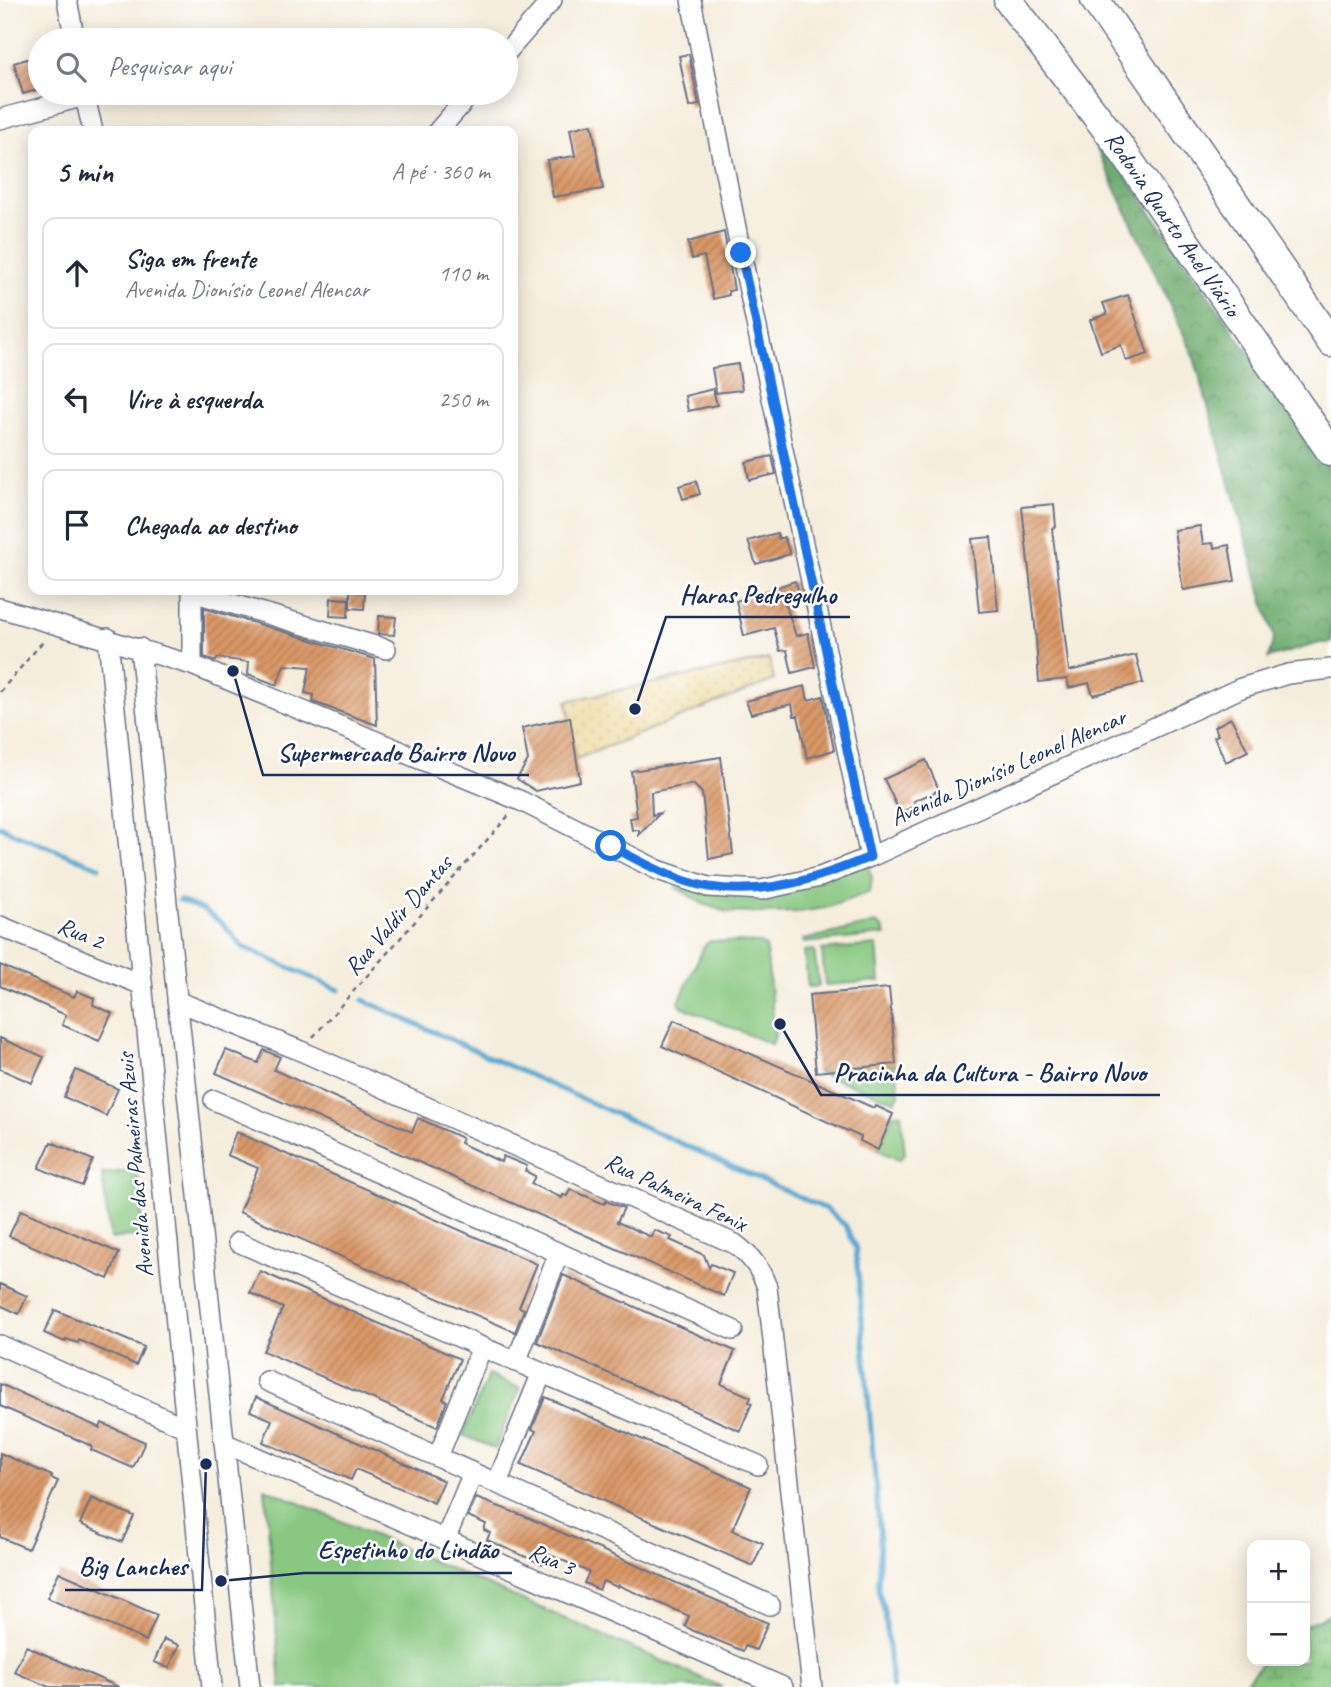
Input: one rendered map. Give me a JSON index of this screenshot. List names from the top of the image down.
{
  "streets": {
    "highway": ["Rodovia Quarto Anel Viário"],
    "street": [
      "Avenida Dionísio Leonel Alencar",
      "Rua 2",
      "Avenida das Palmeiras Azuis",
      "Rua Palmeira Fenix",
      "Rua 3"
    ],
    "path": ["Rua Valdir Dantas"]
  },
  "crossings": [
    ["Avenida Dionísio Leonel Alencar", "Rua Valdir Dantas"],
    ["Avenida Dionísio Leonel Alencar", "Avenida das Palmeiras Azuis"],
    ["Rua Valdir Dantas", "Rua Palmeira Fenix"],
    ["Rua 2", "Avenida das Palmeiras Azuis"]
  ],
  "places": [
    "Supermercado Bairro Novo",
    "Haras Pedregulho",
    "Pracinha da Cultura - Bairro Novo",
    "Big Lanches",
    "Espetinho do Lindão"
  ],
  "page": {
    "search": "Pesquisar aqui",
    "heading": ["5 min", "A pé · 360 m"],
    "list": [
      ["Siga em frente", "Avenida Dionísio Leonel Alencar", "110 m"],
      ["Vire à esquerda", "250 m"],
      "Chegada ao destino"
    ],
    "map_buttons": ["+", "−"]
  }
}
